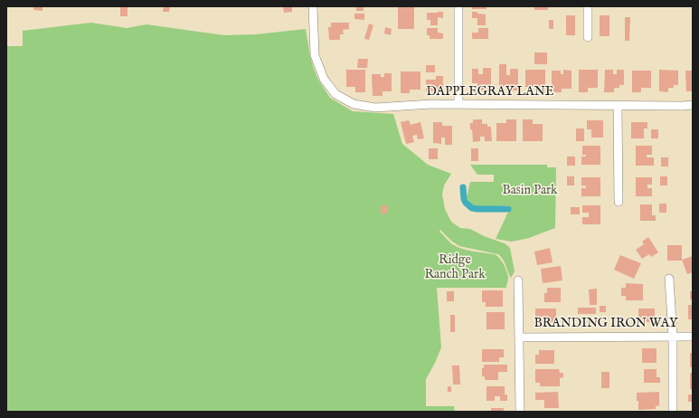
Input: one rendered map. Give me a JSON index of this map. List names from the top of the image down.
{
  "streets": {
    "street": ["DAPPLEGRAY LANE", "BRANDING IRON WAY"]
  },
  "parks": ["Basin Park", "Ridge Ranch Park"]
}
